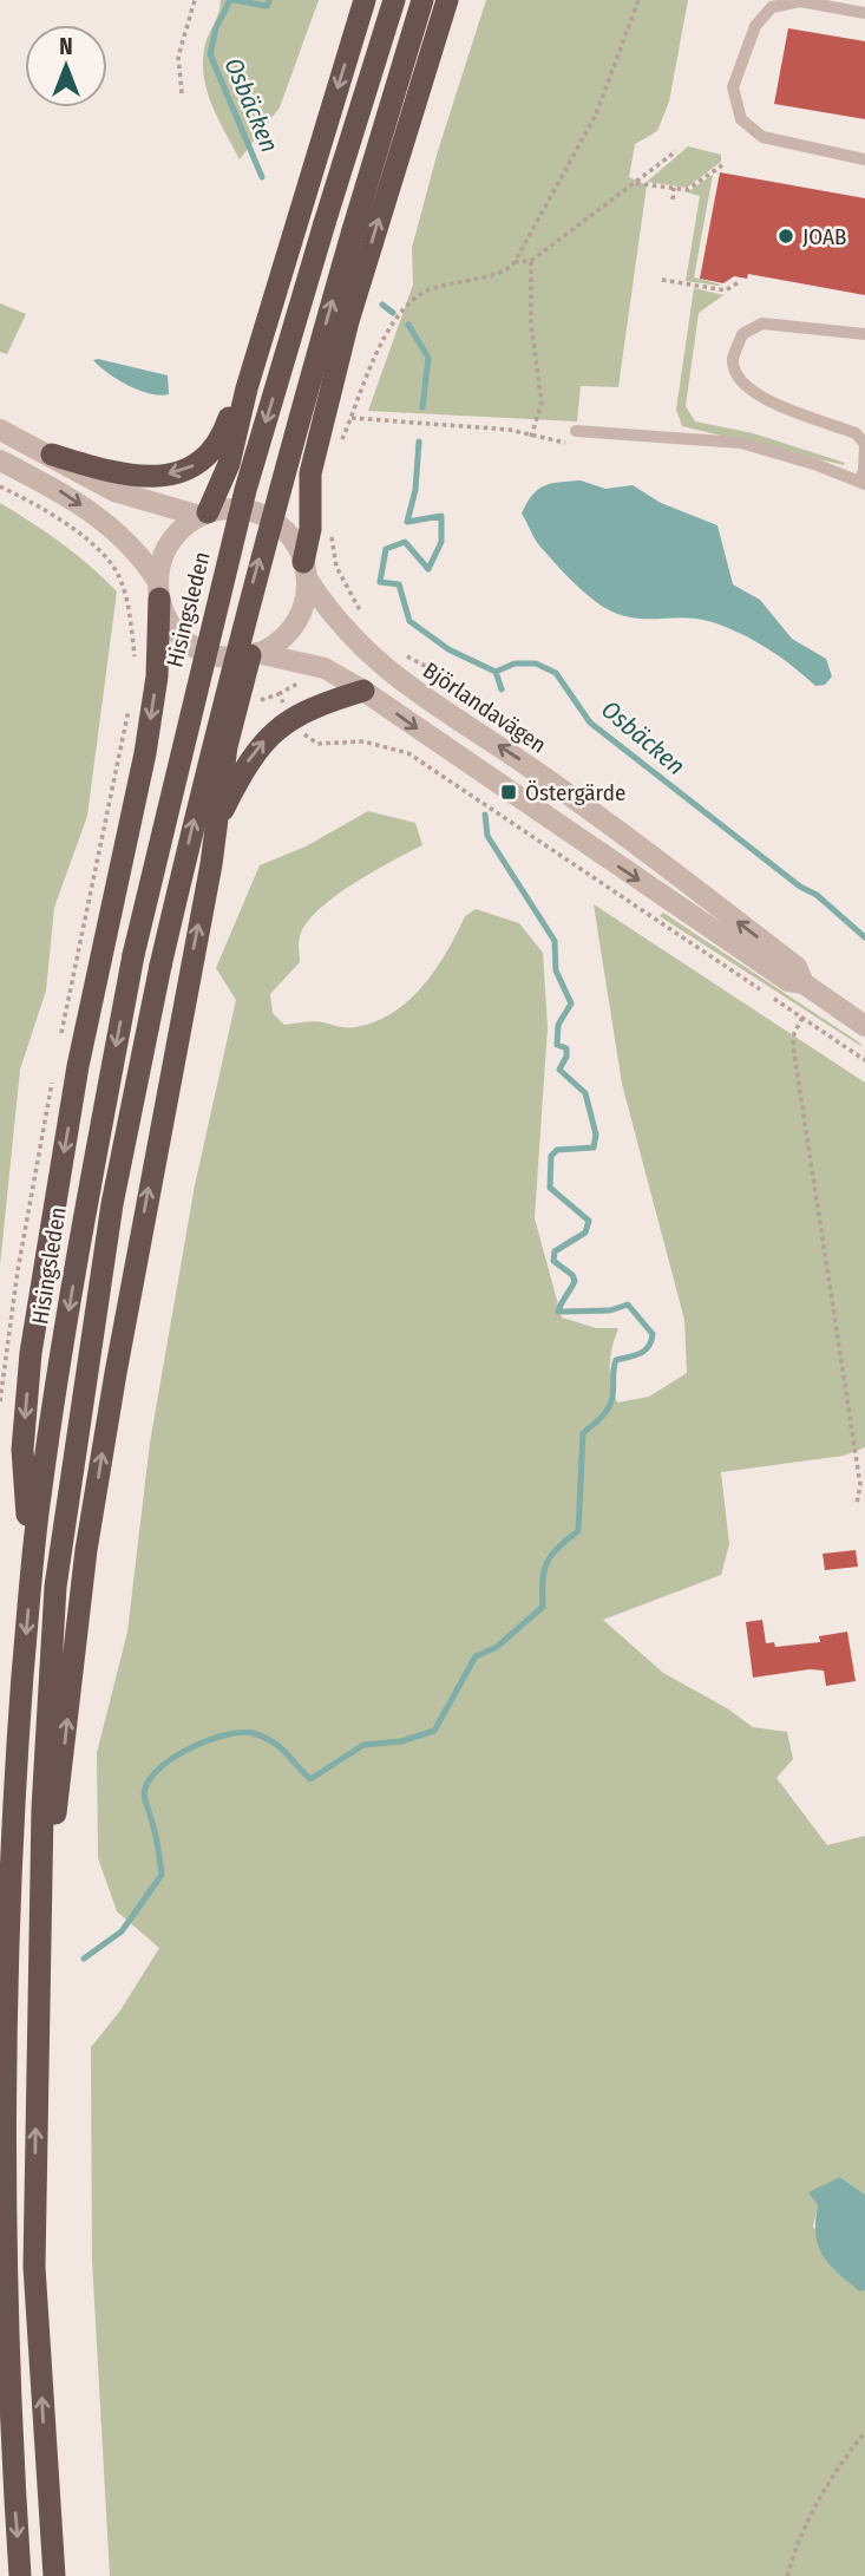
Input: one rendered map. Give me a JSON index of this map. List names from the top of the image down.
{
  "streets": {
    "highway": ["Hisingsleden"],
    "street": ["Björlandavägen"]
  },
  "water": ["Osbäcken"],
  "places": {
    "other": ["JOAB"],
    "transit": ["Östergärde"]
  },
  "north": "top"
}
